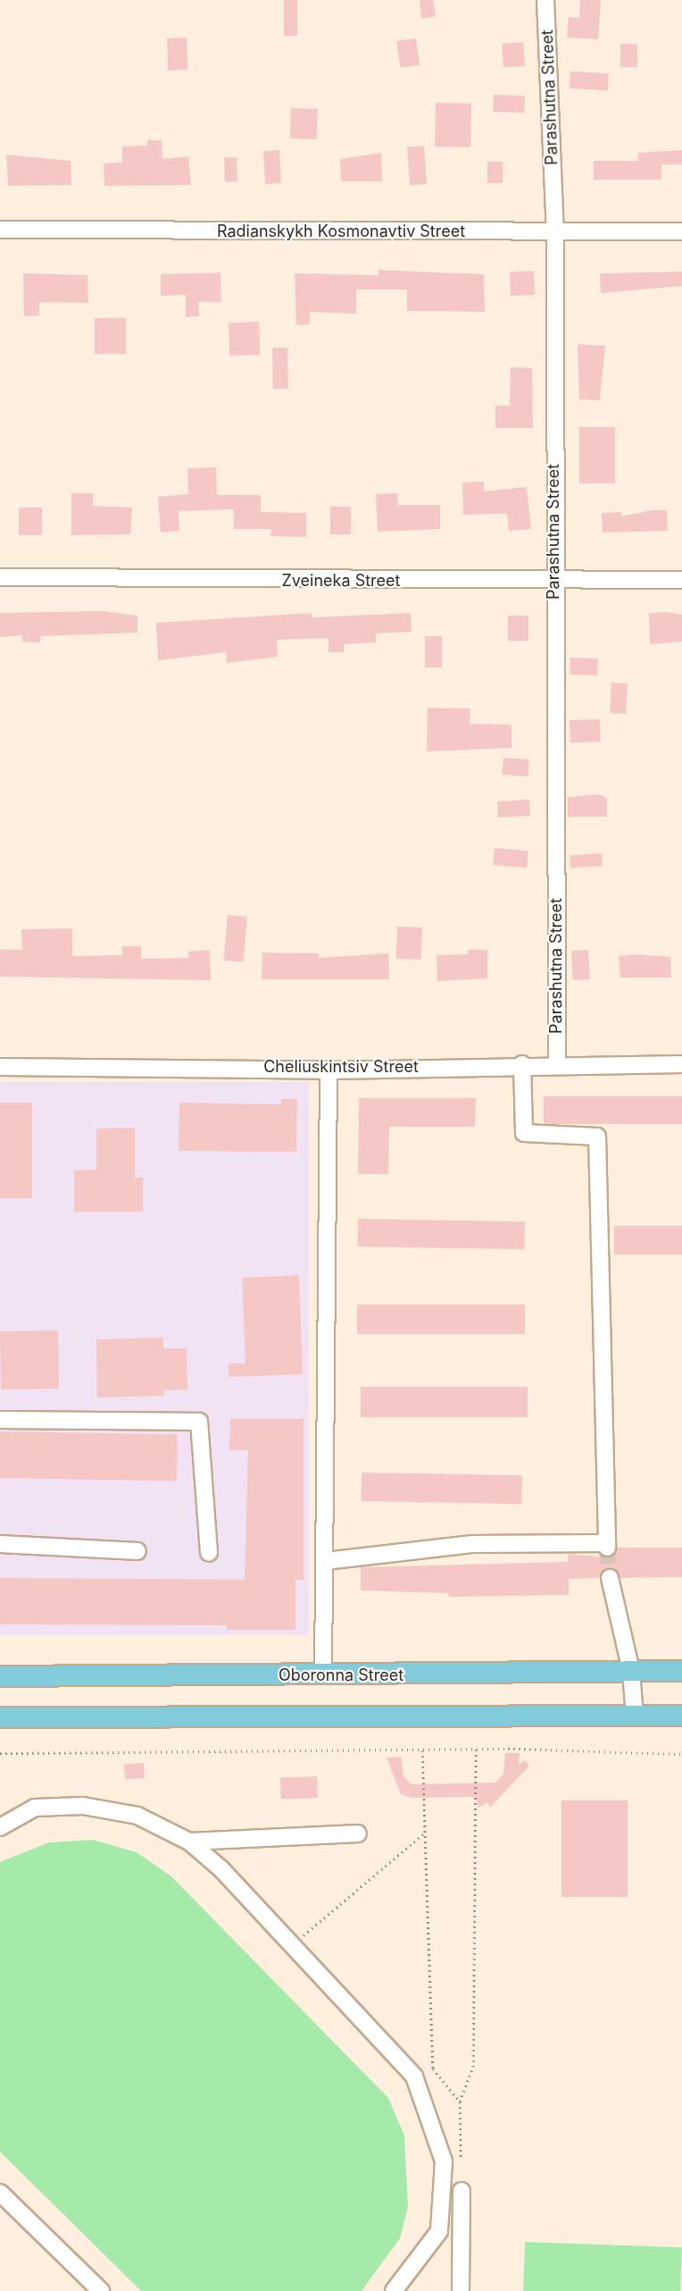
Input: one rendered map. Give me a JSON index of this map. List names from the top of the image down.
{
  "streets": {
    "main road": ["Oboronna Street"],
    "street": [
      "Parashutna Street",
      "Radianskykh Kosmonavtiv Street",
      "Zveineka Street",
      "Cheliuskintsiv Street"
    ]
  },
  "crossings": [
    ["Parashutna Street", "Radianskykh Kosmonavtiv Street"],
    ["Parashutna Street", "Zveineka Street"],
    ["Parashutna Street", "Cheliuskintsiv Street"]
  ]
}
